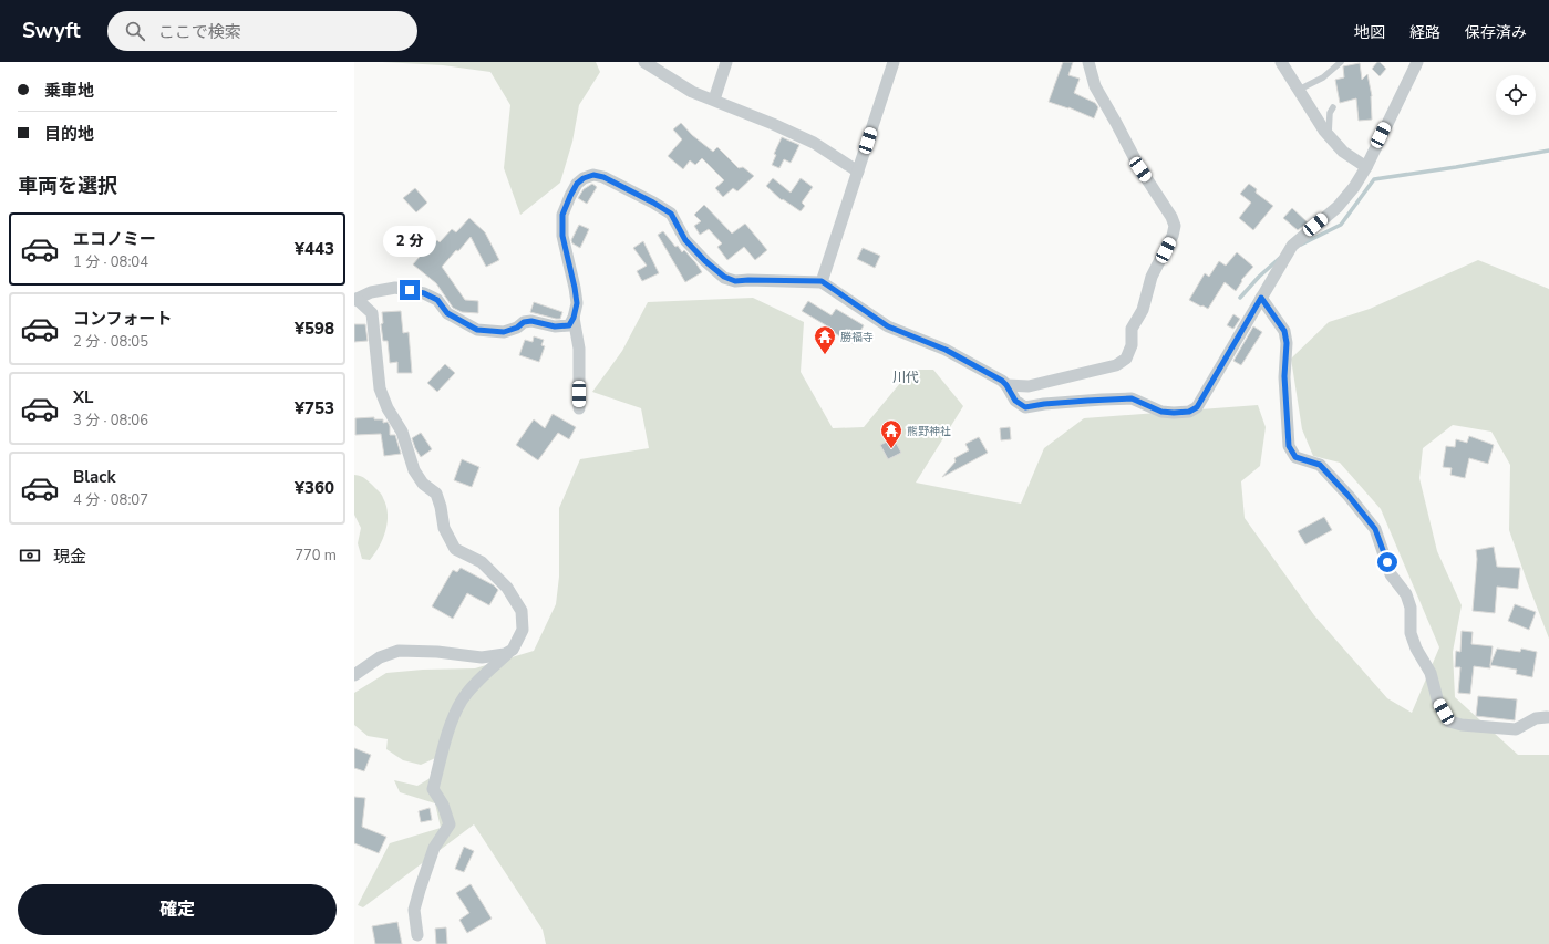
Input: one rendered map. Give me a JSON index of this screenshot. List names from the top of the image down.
{
  "districts": ["川代"],
  "places": {
    "temple": ["勝福寺", "熊野神社"]
  },
  "page": {
    "header": "Swyft",
    "search": "ここで検索",
    "nav": ["地図", "経路", "保存済み"],
    "banner": ["乗車地", "目的地"],
    "heading": "車両を選択",
    "list": [
      {
        "name": "エコノミー",
        "note": "1 分 · 08:04",
        "value": "¥443"
      },
      {
        "name": "コンフォート",
        "note": "2 分 · 08:05",
        "value": "¥598"
      },
      {
        "name": "XL",
        "note": "3 分 · 08:06",
        "value": "¥753"
      },
      {
        "name": "Black",
        "note": "4 分 · 08:07",
        "value": "¥360"
      }
    ],
    "bubble": "2 分",
    "pay": ["現金", "770 m"],
    "buttons": "確定"
  }
}
